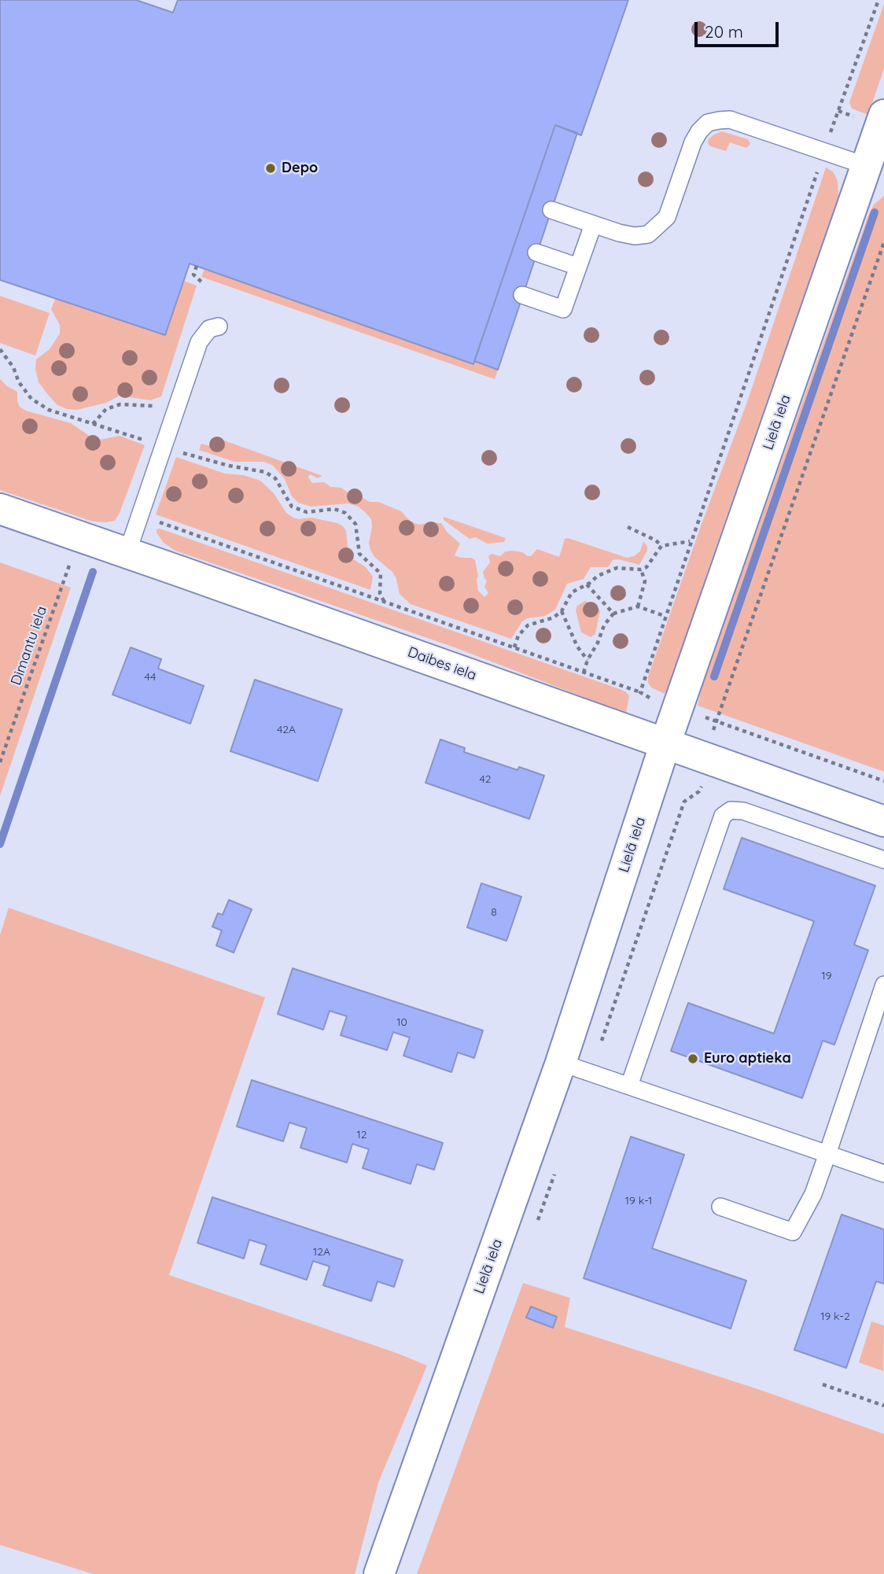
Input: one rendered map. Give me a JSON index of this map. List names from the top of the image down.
{
  "streets": {
    "street": ["Lielā iela", "Daibes iela"],
    "path": ["Dimantu iela"]
  },
  "crossings": [
    ["Lielā iela", "Daibes iela"],
    ["Dimantu iela", "Daibes iela"]
  ],
  "places": ["Depo", "Euro aptieka"],
  "house_numbers": [
    "44",
    "42A",
    "42",
    "8",
    "19",
    "10",
    "12",
    "19 k-1",
    "12A",
    "19 k-2"
  ],
  "scale_bar": "20 m"
}
